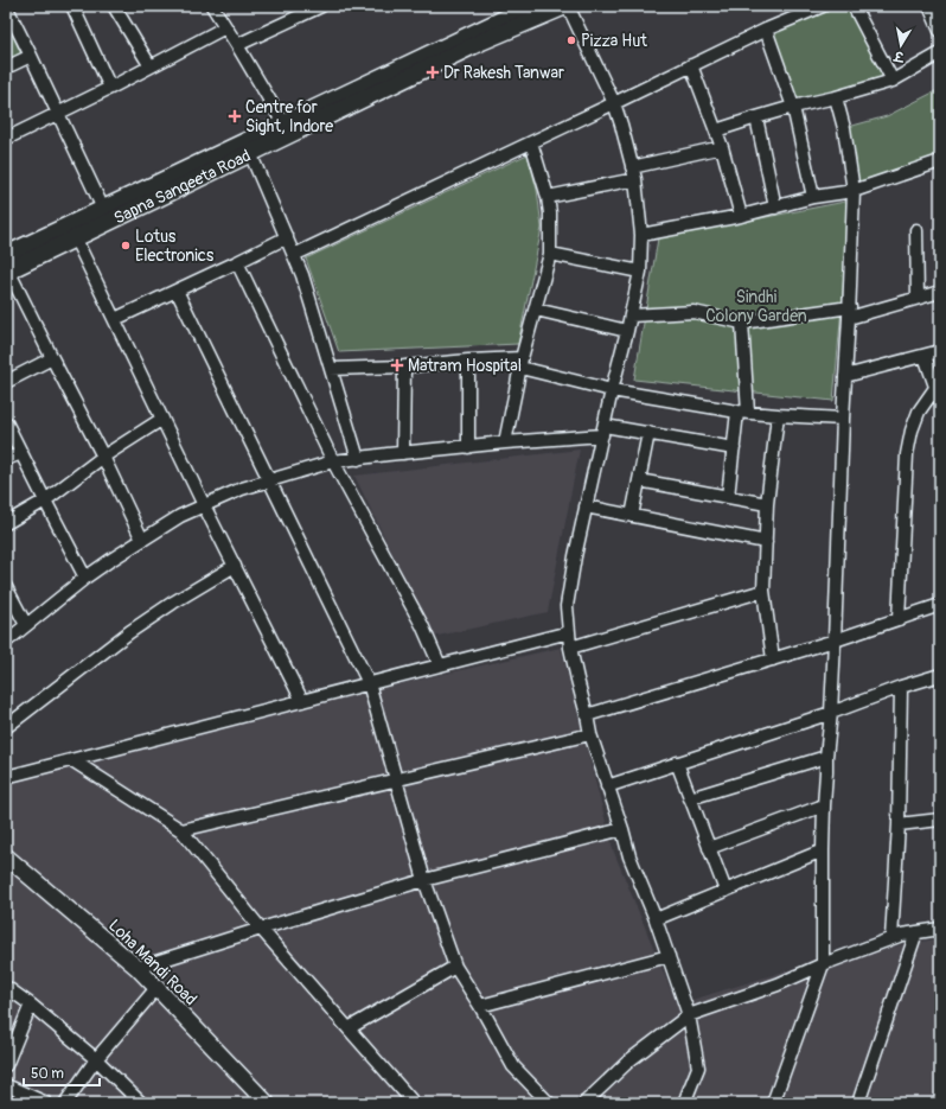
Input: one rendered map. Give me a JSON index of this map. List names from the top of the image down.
{
  "streets": {
    "main road": ["Sapna Sangeeta Road"],
    "street": ["Loha Mandi Road"]
  },
  "parks": ["Sindhi Colony Garden"],
  "places": {
    "other": ["Pizza Hut", "Lotus Electronics"],
    "health": ["Dr Rakesh Tanwar", "Centre for Sight, Indore", "Matram Hospital"]
  },
  "scale_bar": "50 m",
  "north": "bottom"
}
